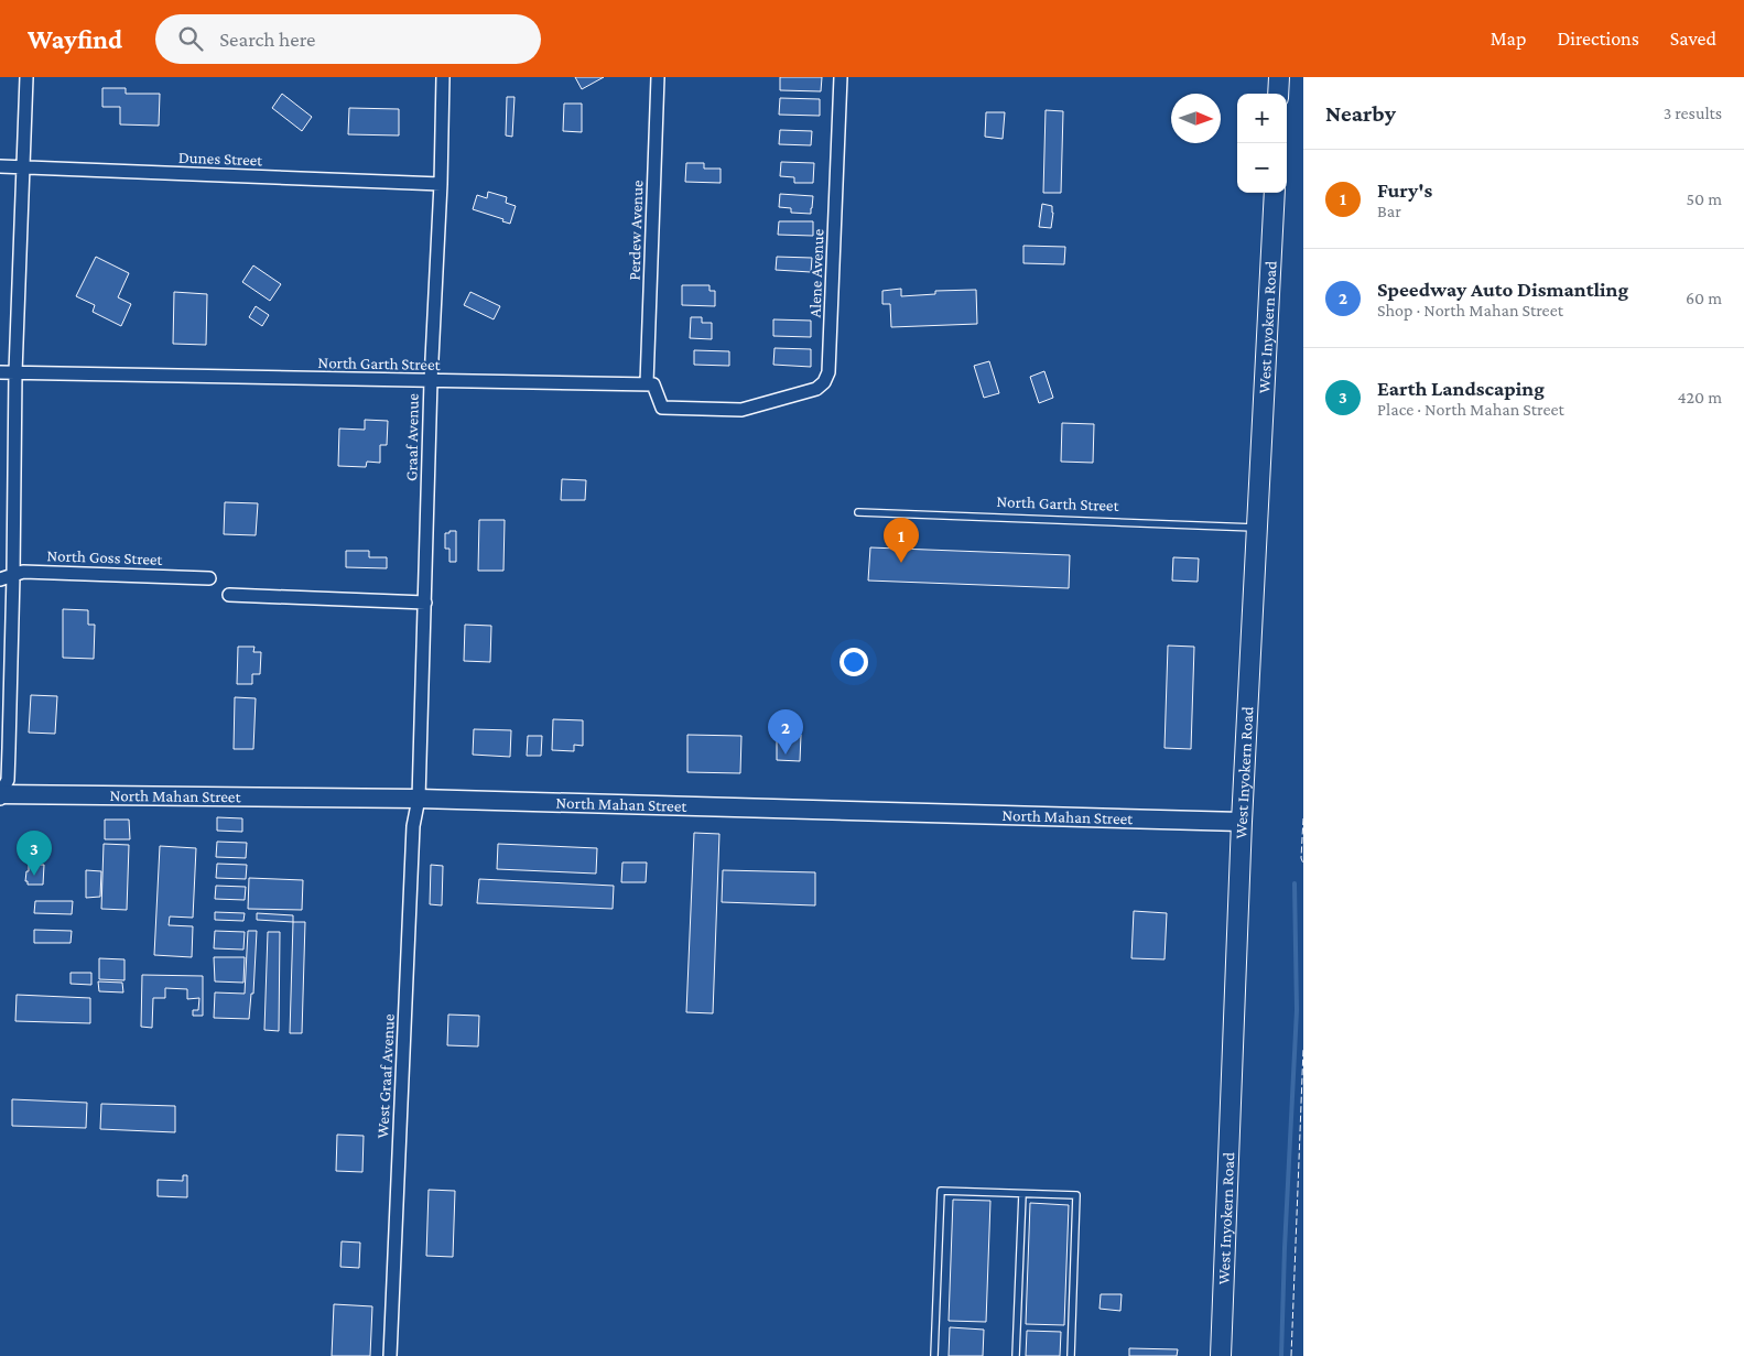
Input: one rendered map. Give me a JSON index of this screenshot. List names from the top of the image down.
{
  "streets": {
    "main road": ["West Inyokern Road"],
    "street": [
      "Dunes Street",
      "Perdew Avenue",
      "Alene Avenue",
      "North Garth Street",
      "Graaf Avenue",
      "North Goss Street",
      "North Mahan Street",
      "West Graaf Avenue"
    ]
  },
  "crossings": [
    ["Dunes Street", "Graaf Avenue"],
    ["Perdew Avenue", "Alene Avenue"],
    ["Perdew Avenue", "North Garth Street"],
    ["Alene Avenue", "North Garth Street"],
    ["West Inyokern Road", "North Garth Street"],
    ["West Inyokern Road", "North Mahan Street"],
    ["North Garth Street", "Graaf Avenue"],
    ["Graaf Avenue", "North Mahan Street"],
    ["Graaf Avenue", "West Graaf Avenue"],
    ["North Mahan Street", "West Graaf Avenue"]
  ],
  "north": "right",
  "page": {
    "header": "Wayfind",
    "search": "Search here",
    "nav": ["Map", "Directions", "Saved"],
    "heading": ["Nearby", "3 results"],
    "map_buttons": ["+", "−"],
    "list": [
      {
        "mark": "1",
        "name": "Fury's",
        "note": "Bar",
        "value": "50 m"
      },
      {
        "mark": "2",
        "name": "Speedway Auto Dismantling",
        "note": "Shop · North Mahan Street",
        "value": "60 m"
      },
      {
        "mark": "3",
        "name": "Earth Landscaping",
        "note": "Place · North Mahan Street",
        "value": "420 m"
      }
    ],
    "pins": ["1", "2", "3"]
  }
}
